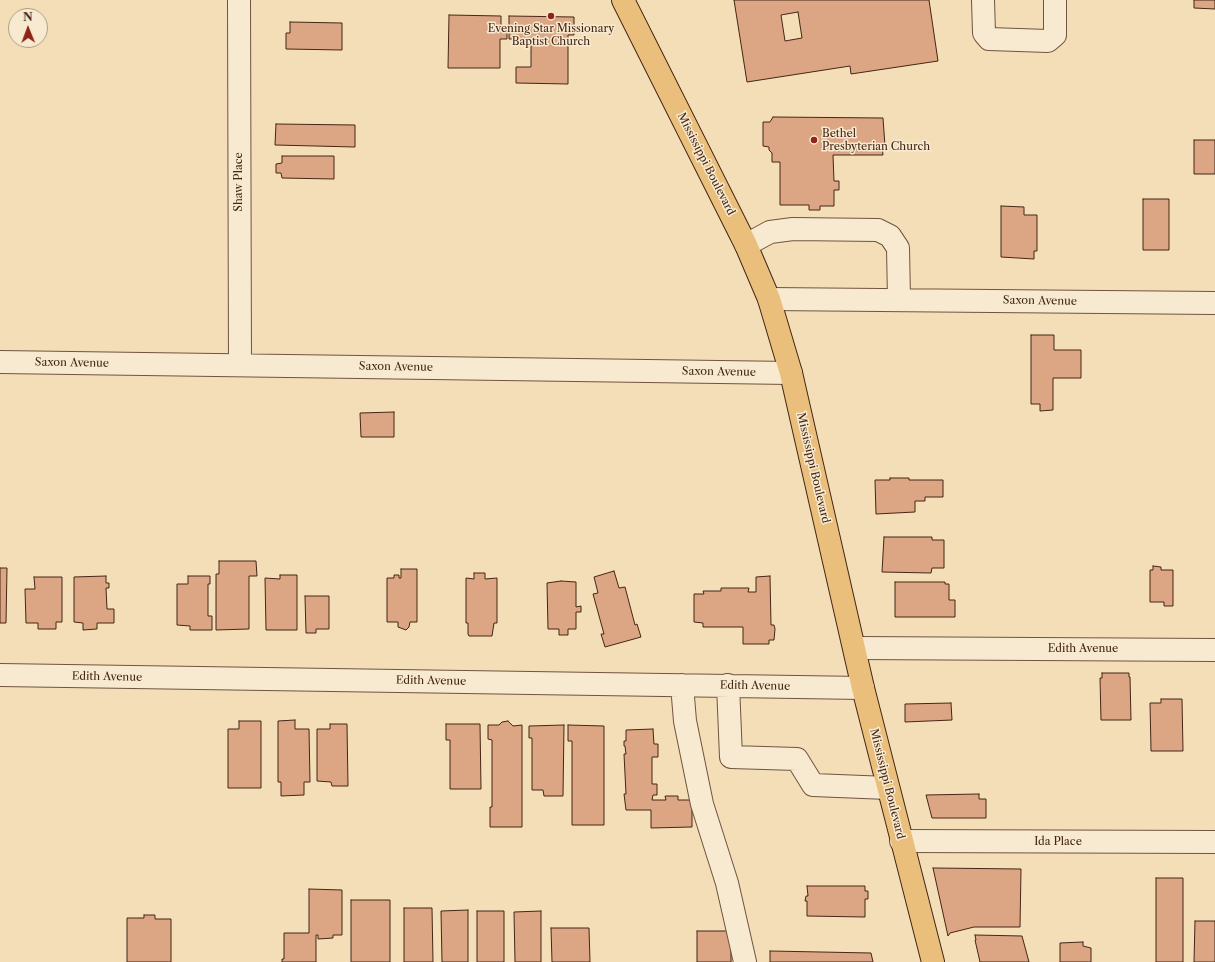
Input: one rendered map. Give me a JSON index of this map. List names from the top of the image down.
{
  "streets": {
    "main road": ["Mississippi Boulevard"],
    "street": [
      "Shaw Place",
      "Saxon Avenue",
      "Edith Avenue",
      "Ida Place"
    ]
  },
  "crossings": [
    ["Mississippi Boulevard", "Saxon Avenue"],
    ["Mississippi Boulevard", "Edith Avenue"],
    ["Mississippi Boulevard", "Ida Place"],
    ["Shaw Place", "Saxon Avenue"]
  ],
  "places": ["Evening Star Missionary Baptist Church", "Bethel Presbyterian Church"],
  "north": "top"
}
